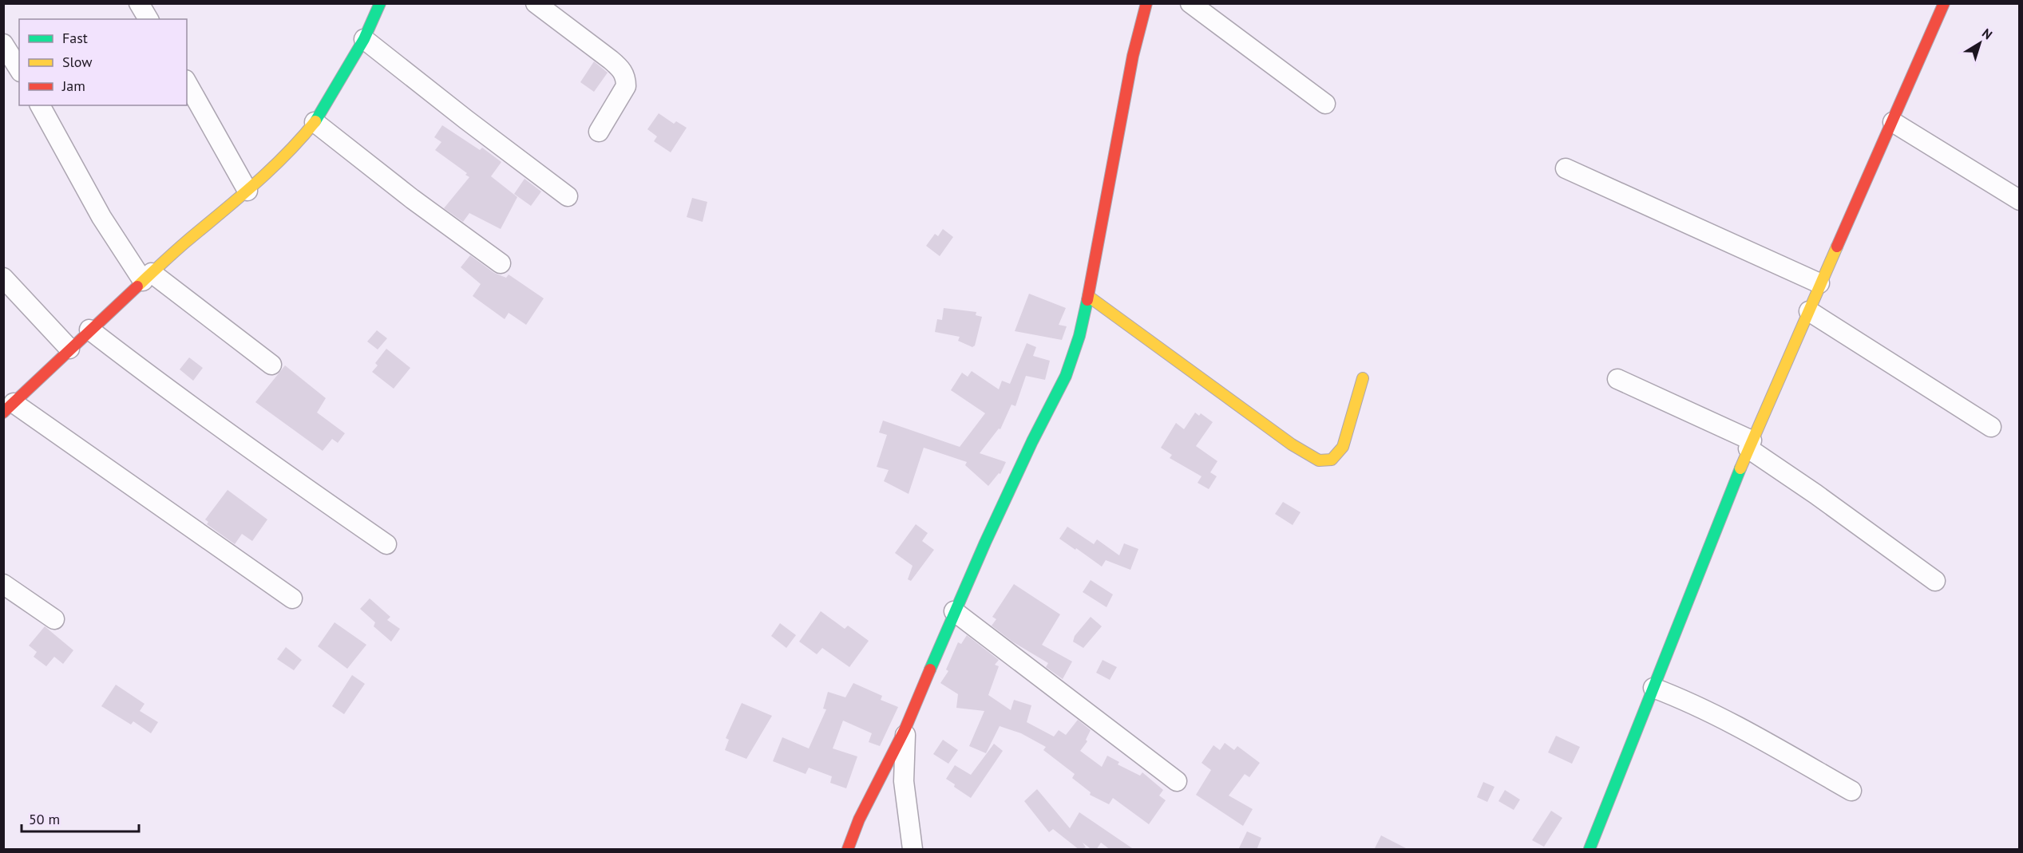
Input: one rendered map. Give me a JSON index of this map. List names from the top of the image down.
{
  "legend": ["Fast", "Slow", "Jam"],
  "scale_bar": "50 m",
  "north": "top right"
}
